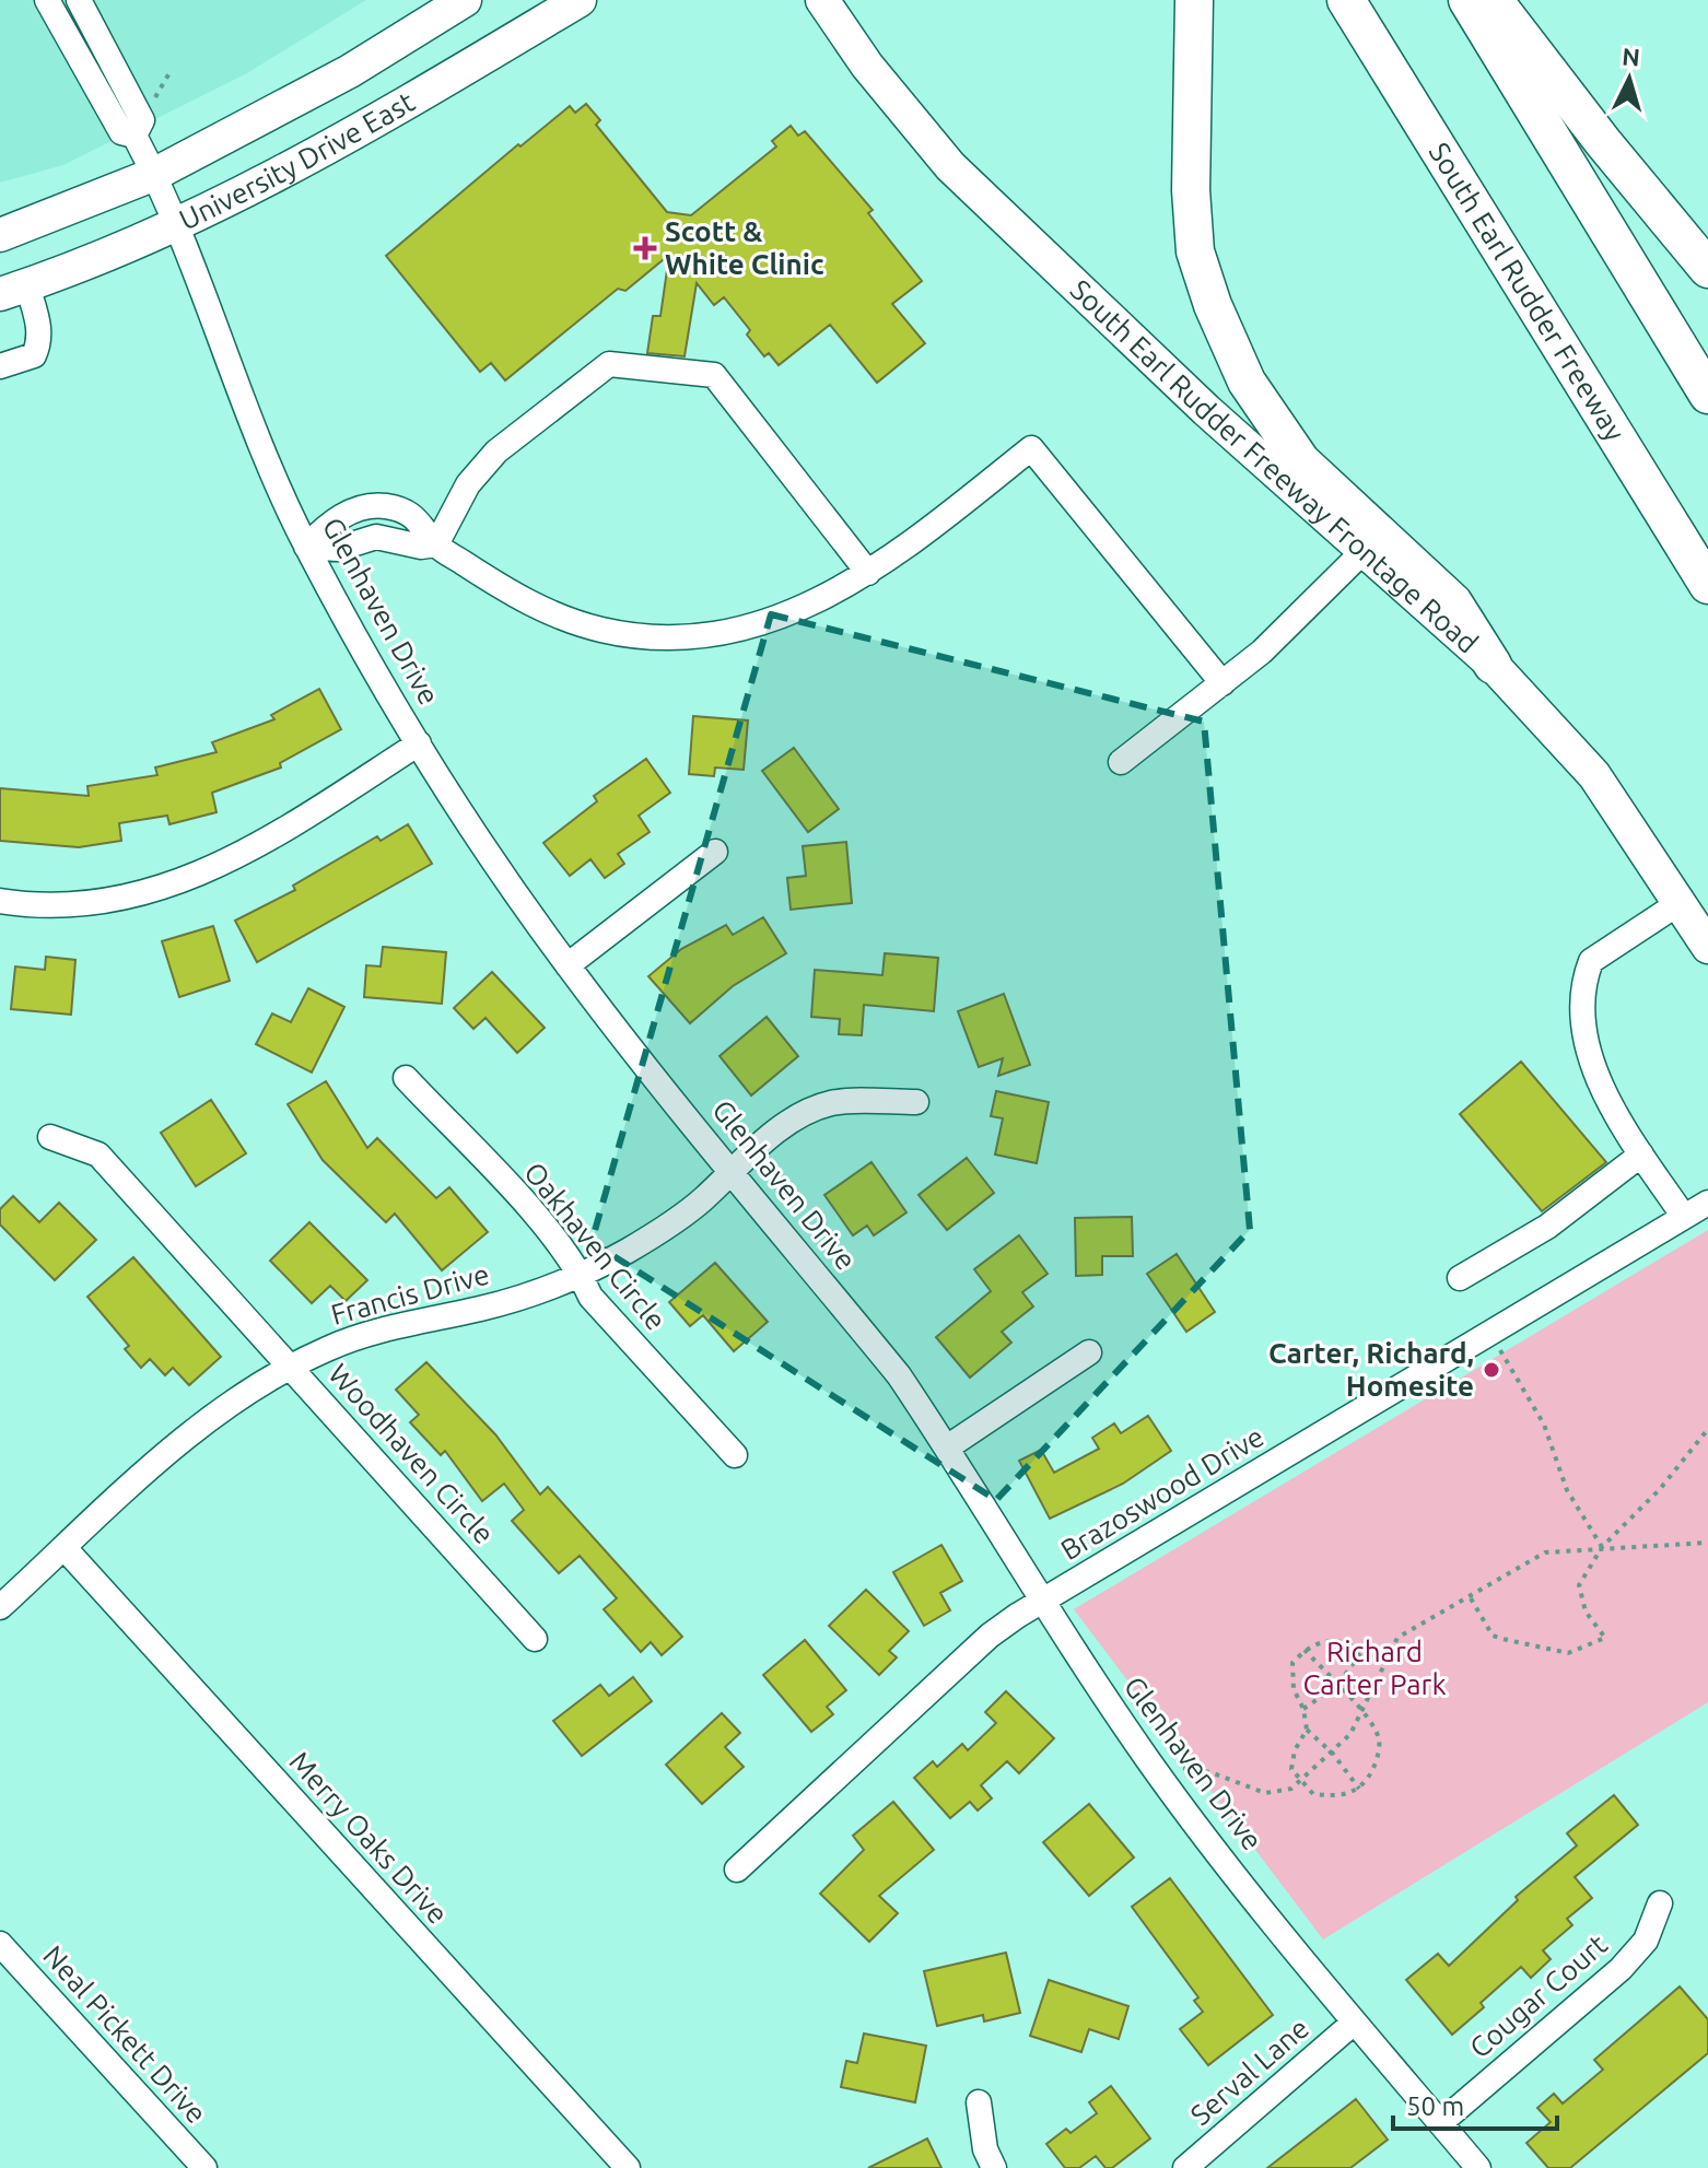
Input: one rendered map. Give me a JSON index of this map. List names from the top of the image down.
{
  "streets": {
    "highway": ["South Earl Rudder Freeway"],
    "main road": ["University Drive East", "South Earl Rudder Freeway Frontage Road"],
    "street": [
      "Glenhaven Drive",
      "Oakhaven Circle",
      "Francis Drive",
      "Woodhaven Circle",
      "Brazoswood Drive",
      "Merry Oaks Drive",
      "Cougar Court",
      "Neal Pickett Drive",
      "Serval Lane"
    ]
  },
  "crossings": [
    ["University Drive East", "Glenhaven Drive"],
    ["Glenhaven Drive", "Francis Drive"],
    ["Glenhaven Drive", "Brazoswood Drive"],
    ["Glenhaven Drive", "Cougar Court"],
    ["Glenhaven Drive", "Serval Lane"],
    ["Oakhaven Circle", "Francis Drive"],
    ["Francis Drive", "Woodhaven Circle"],
    ["Francis Drive", "Merry Oaks Drive"]
  ],
  "parks": ["Richard Carter Park"],
  "places": {
    "health": ["Scott & White Clinic"],
    "other": ["Carter, Richard, Homesite"]
  },
  "scale_bar": "50 m",
  "north": "top"
}
